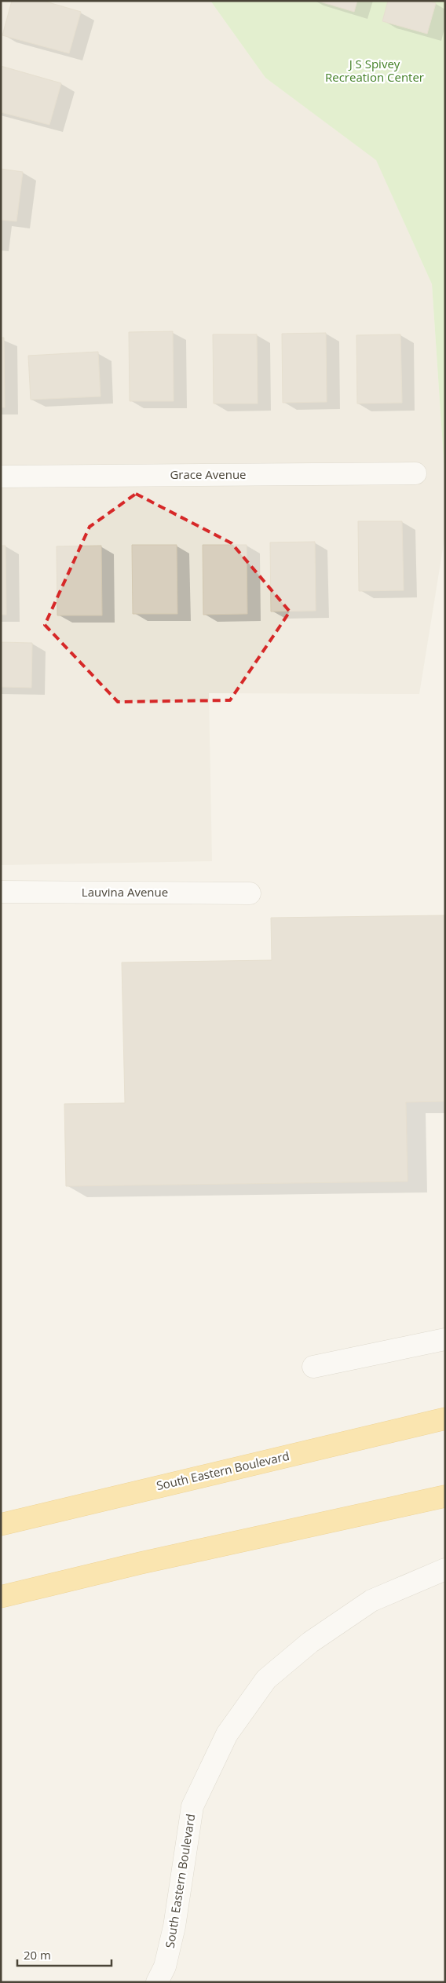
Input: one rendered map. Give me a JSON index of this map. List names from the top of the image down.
{
  "streets": {
    "highway": ["South Eastern Boulevard"],
    "street": ["Grace Avenue", "Lauvina Avenue"]
  },
  "parks": ["J S Spivey Recreation Center"],
  "scale_bar": "20 m"
}
